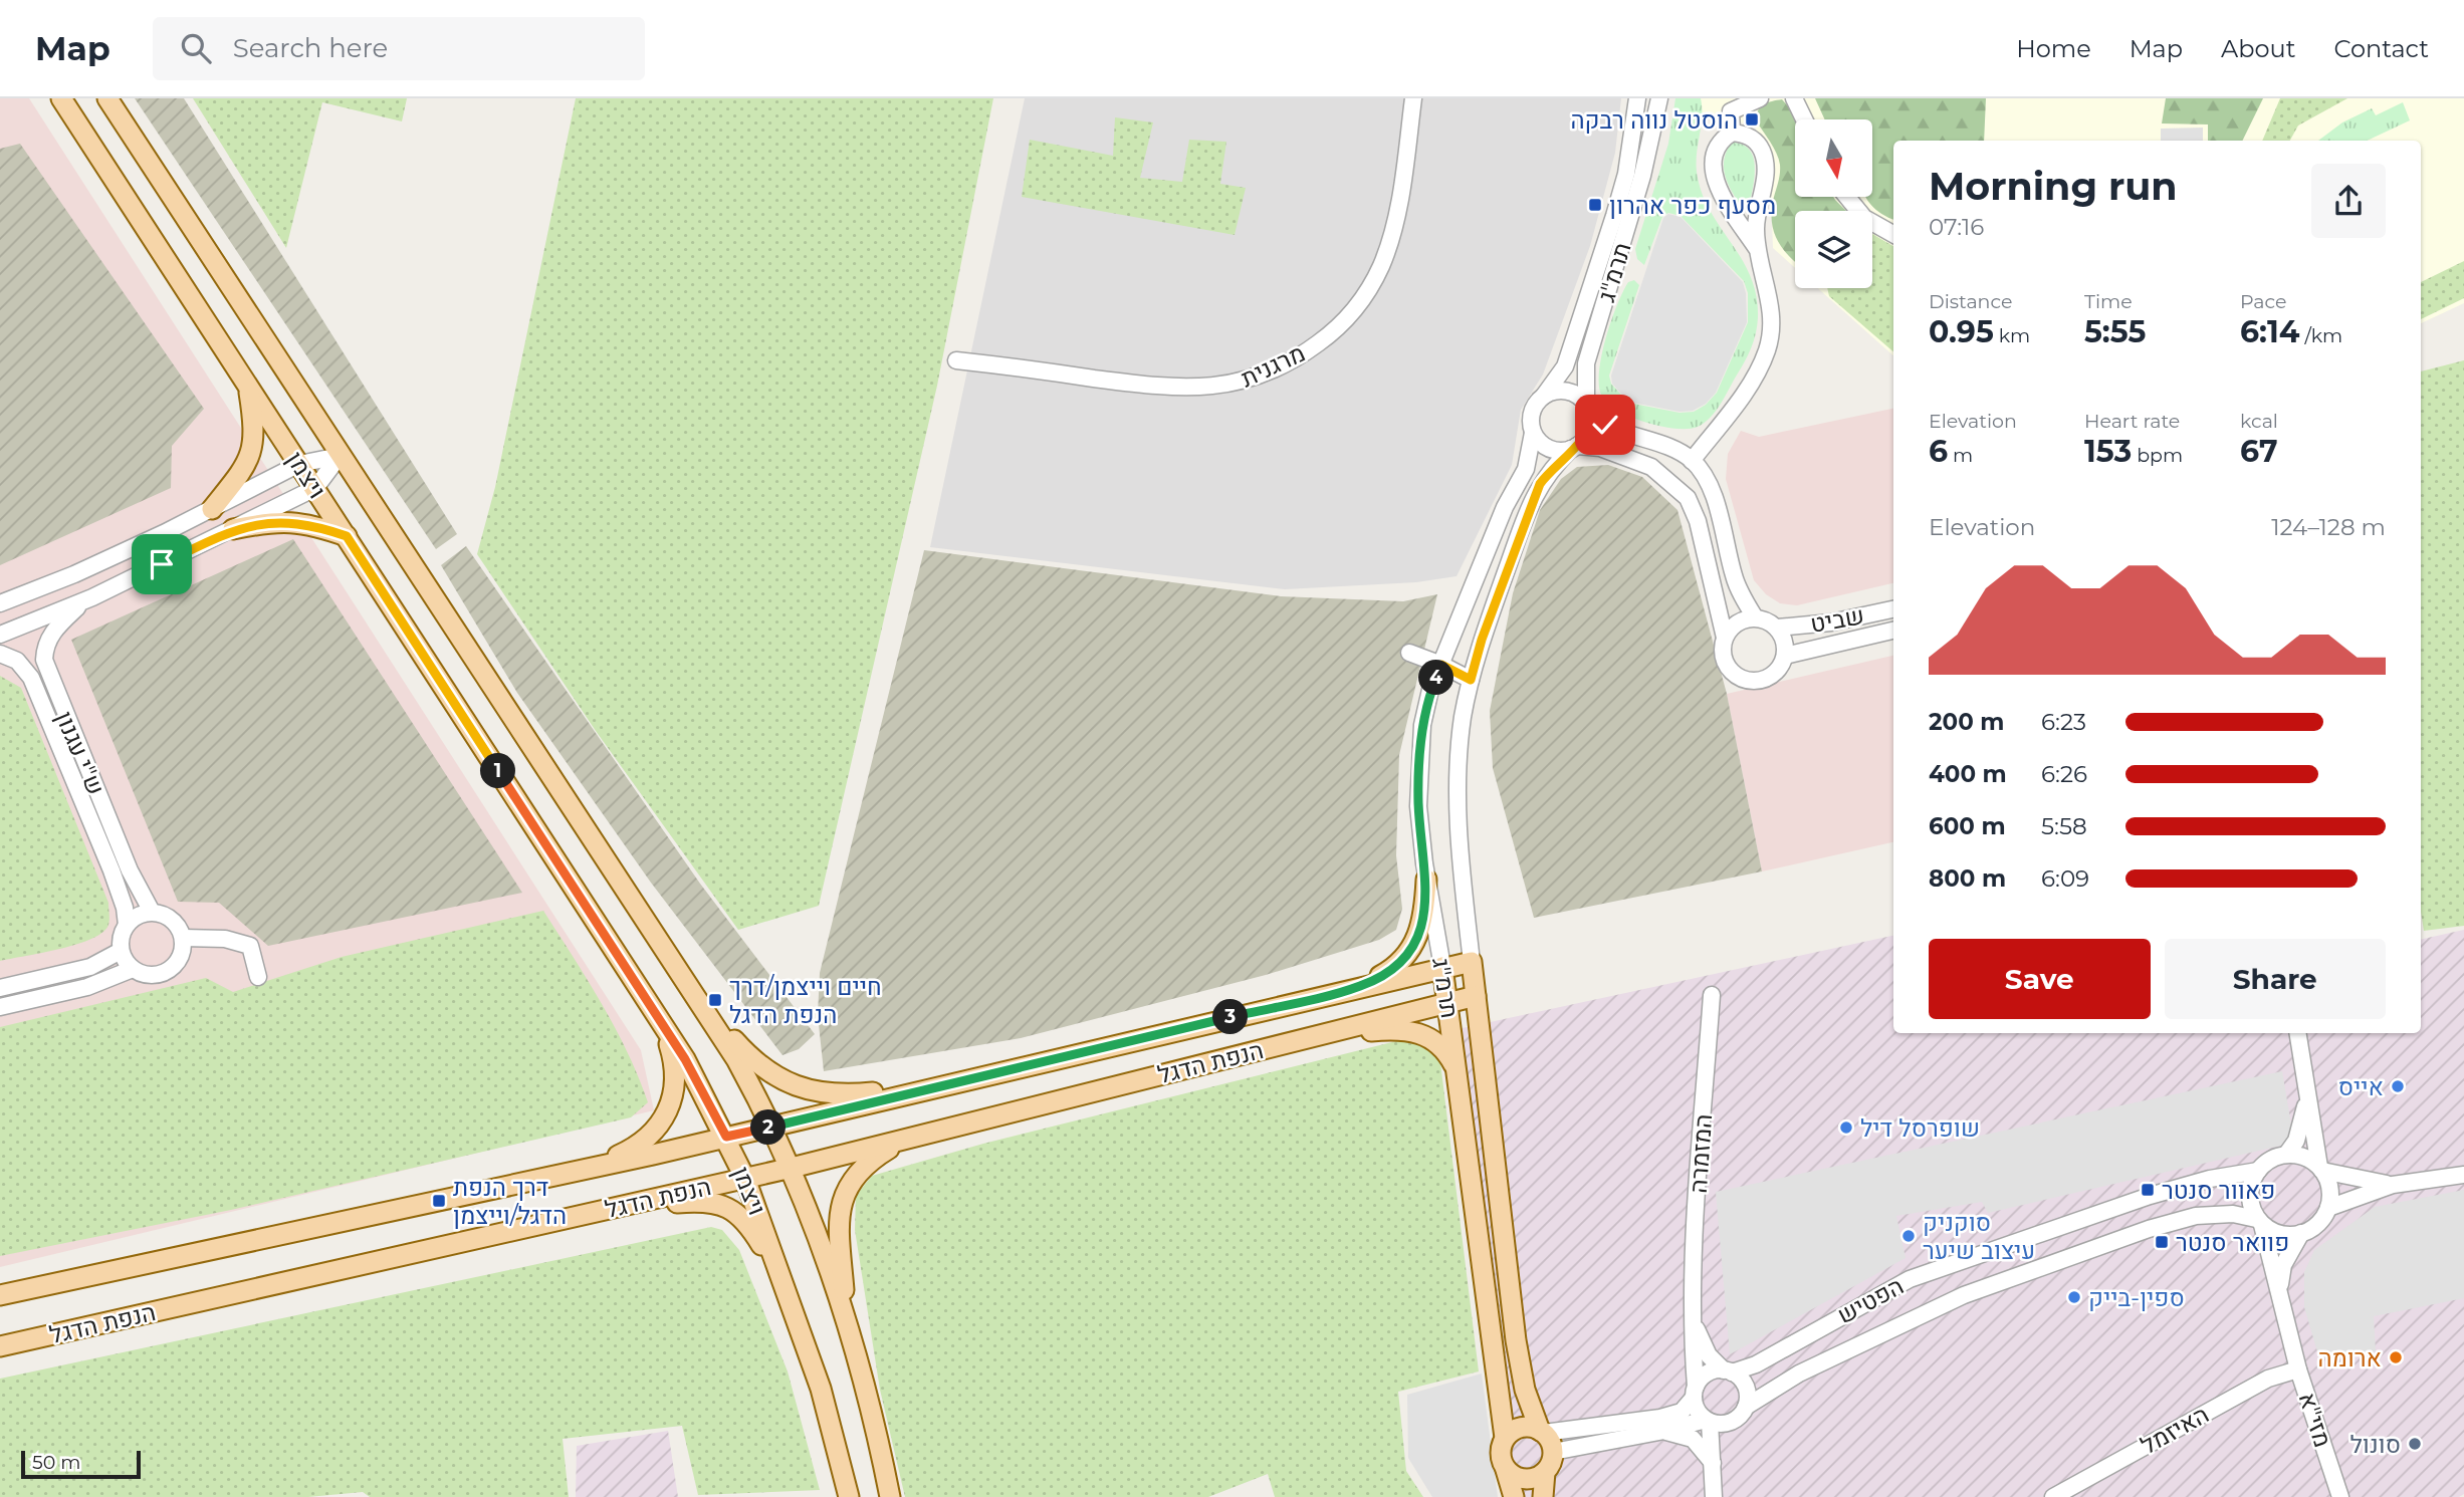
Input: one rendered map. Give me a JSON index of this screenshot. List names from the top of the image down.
{
  "streets": {
    "main road": ["תרמ\"ג", "ויצמן", "הנפת הדגל"],
    "street": [
      "מרגנית",
      "שביט",
      "ש\"י עגנון",
      "המזמרה",
      "הפטיש",
      "מזי\"א",
      "האיזמל"
    ]
  },
  "crossings": [
    ["תרמ\"ג", "הנפת הדגל"],
    ["ויצמן", "הנפת הדגל"],
    ["המזמרה", "הפטיש"],
    ["הפטיש", "מזי\"א"],
    ["מזי\"א", "האיזמל"]
  ],
  "places": {
    "transit": [
      "הוסטל נווה רבקה",
      "מסעף כפר אהרון",
      "חיים וייצמן/דרך הנפת הדגל",
      "פאוור סנטר",
      "דרך הנפת הדגל/וייצמן",
      "פוואר סנטר"
    ],
    "other": [
      "אייס",
      "שופרסל דיל",
      "סוקניק עיצוב שיער",
      "ספין-בייק",
      "ארומה",
      "סונול"
    ]
  },
  "scale_bar": "50 m",
  "north": "bottom",
  "page": {
    "header": "Map",
    "search": "Search here",
    "nav": [
      "Home",
      "Map",
      "About",
      "Contact"
    ],
    "heading": ["Morning run", "07:16"],
    "stats": [
      ["Distance", "0.95 km"],
      ["Time", "5:55"],
      ["Pace", "6:14 /km"],
      ["Elevation", "6 m"],
      ["Heart rate", "153 bpm"],
      ["kcal", "67"]
    ],
    "chart": ["Elevation", "124–128 m"],
    "pins": [
      "4",
      "1",
      "3",
      "2"
    ],
    "list": [
      {
        "name": "200 m",
        "note": "6:23"
      },
      {
        "name": "400 m",
        "note": "6:26"
      },
      {
        "name": "600 m",
        "note": "5:58"
      },
      {
        "name": "800 m",
        "note": "6:09"
      }
    ],
    "buttons": ["Save", "Share"],
    "scale": "50 m"
  }
}
